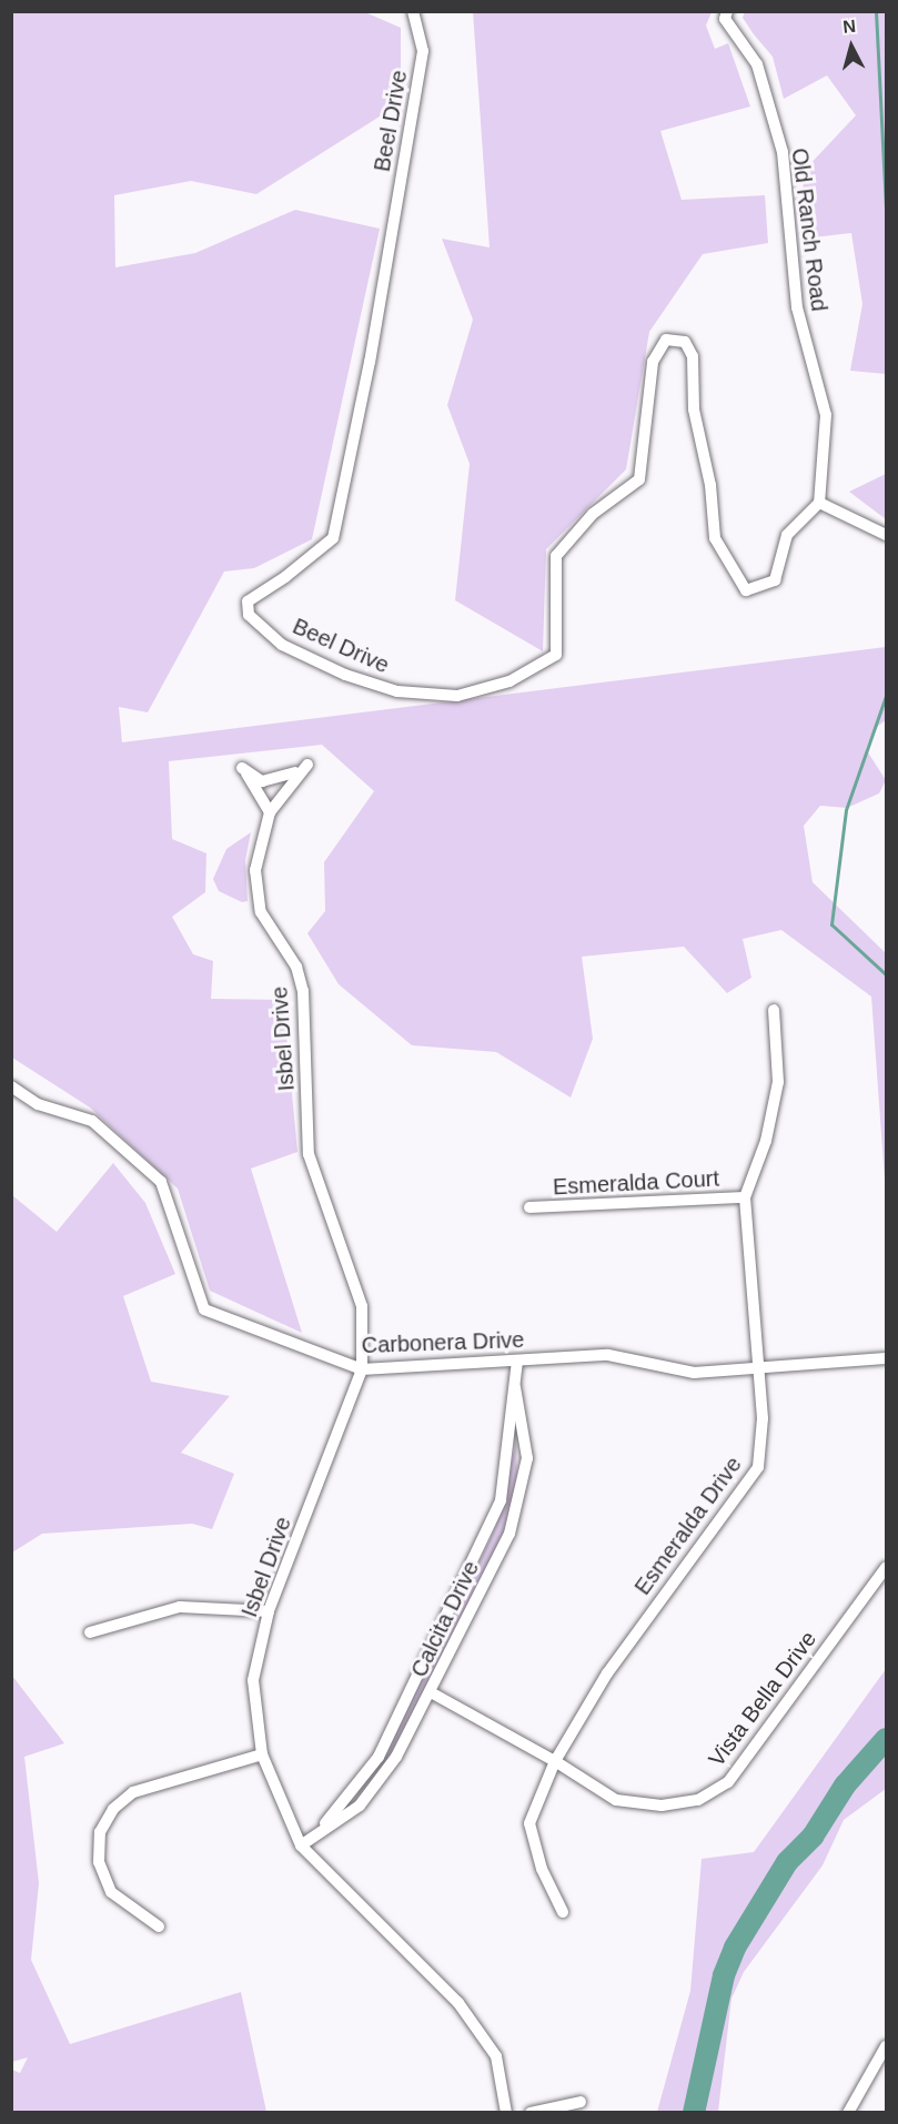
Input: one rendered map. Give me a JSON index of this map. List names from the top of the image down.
{
  "streets": {
    "street": [
      "Beel Drive",
      "Old Ranch Road",
      "Isbel Drive",
      "Esmeralda Court",
      "Carbonera Drive",
      "Esmeralda Drive",
      "Calcita Drive",
      "Vista Bella Drive"
    ]
  },
  "crossings": [
    ["Beel Drive", "Old Ranch Road"],
    ["Isbel Drive", "Carbonera Drive"],
    ["Isbel Drive", "Calcita Drive"],
    ["Esmeralda Court", "Esmeralda Drive"],
    ["Carbonera Drive", "Esmeralda Drive"],
    ["Carbonera Drive", "Calcita Drive"],
    ["Esmeralda Drive", "Vista Bella Drive"],
    ["Calcita Drive", "Vista Bella Drive"]
  ],
  "north": "top"
}
